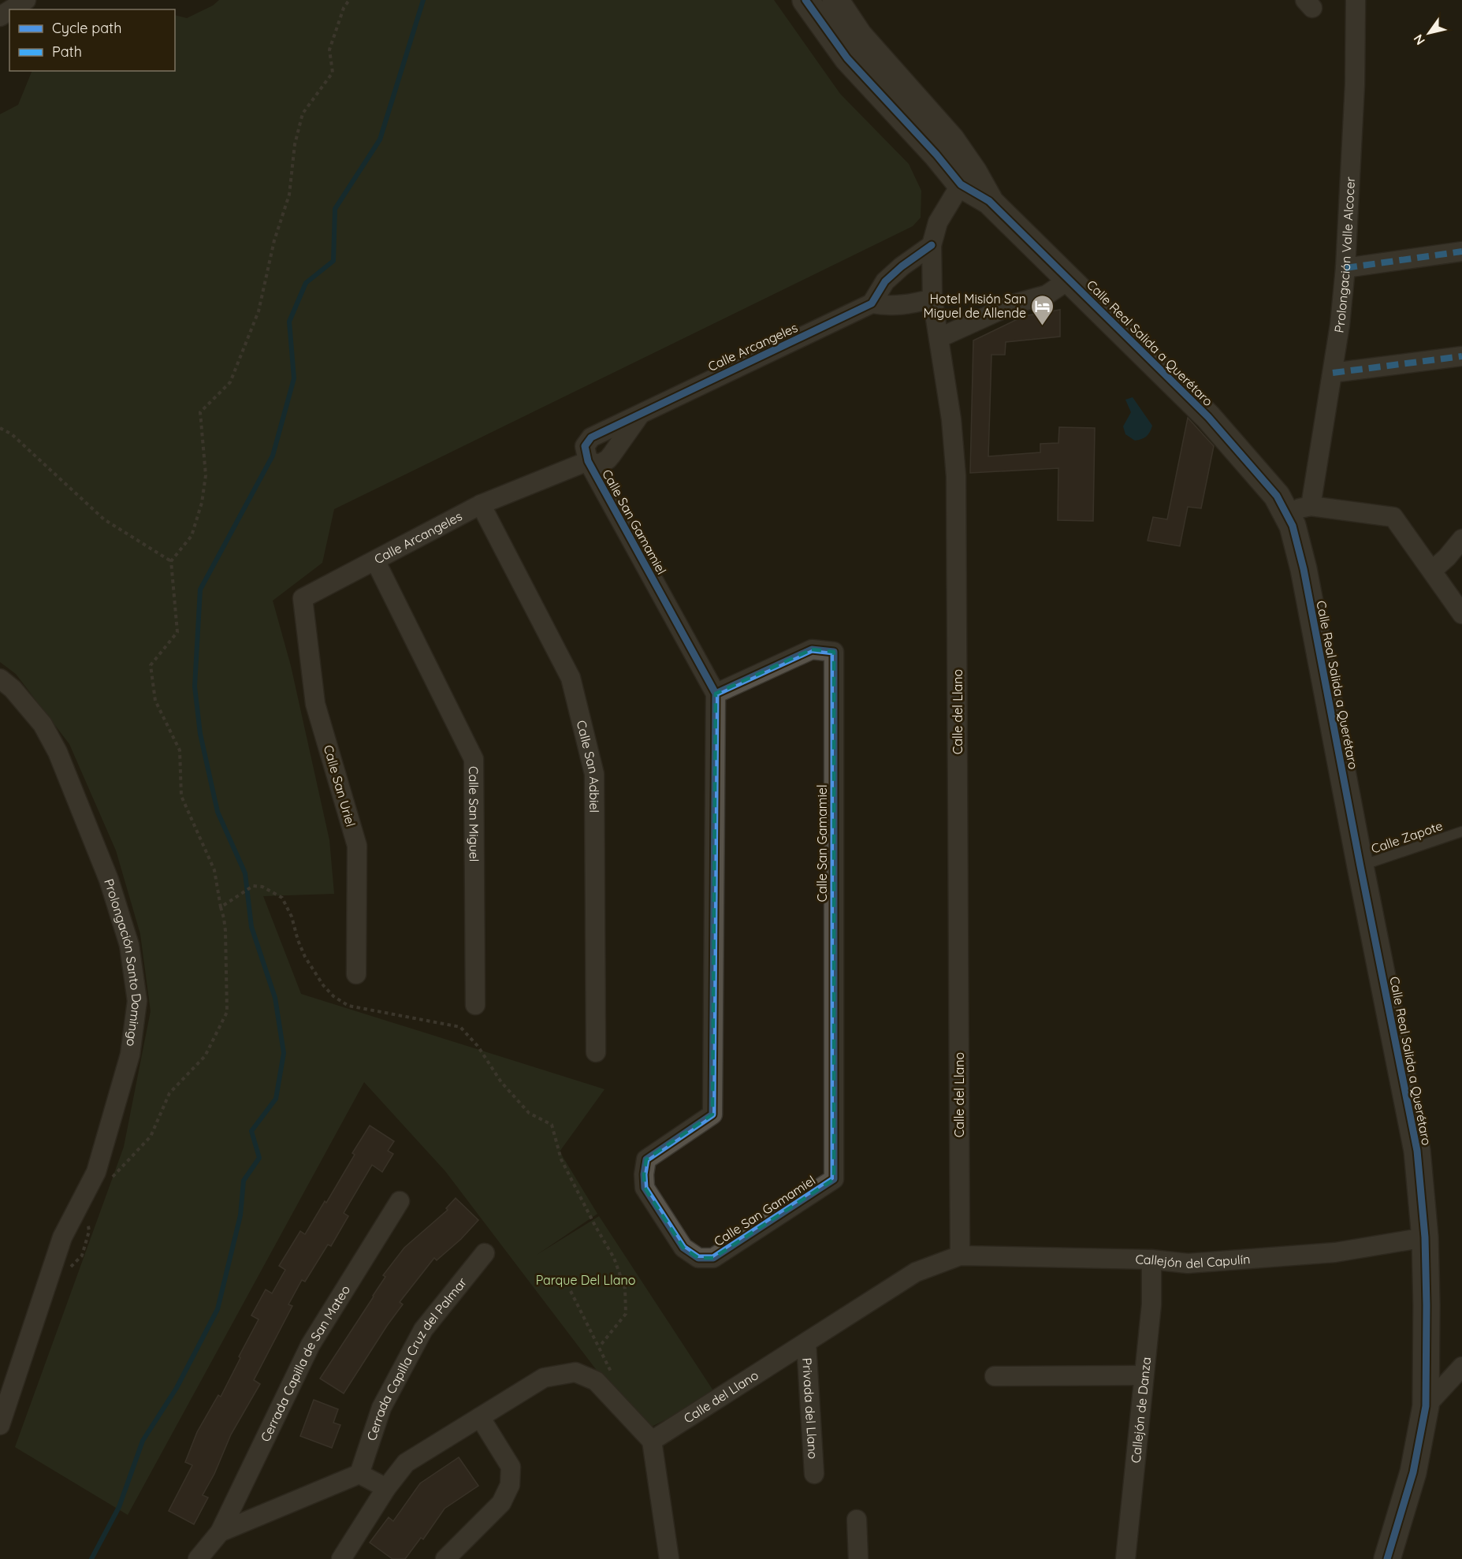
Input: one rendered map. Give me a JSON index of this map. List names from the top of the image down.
{
  "streets": {
    "street": [
      "Prolongación Valle Alcocer",
      "Calle Real Salida a Querétaro",
      "Calle Arcangeles",
      "Calle San Gamamiel",
      "Calle del Llano",
      "Calle San Adbiel",
      "Calle San Uriel",
      "Calle San Miguel",
      "Prolongación Santo Domingo",
      "Callejón del Capulín",
      "Cerrada Capilla Cruz del Palmar",
      "Cerrada Capilla de San Mateo",
      "Privada del Llano",
      "Callejón de Danza"
    ],
    "lane": ["Calle Zapote"]
  },
  "crossings": [
    ["Calle Real Salida a Querétaro", "Calle del Llano"],
    ["Calle Real Salida a Querétaro", "Calle Zapote"],
    ["Calle Real Salida a Querétaro", "Callejón del Capulín"],
    ["Calle Arcangeles", "Calle San Gamamiel"],
    ["Calle Arcangeles", "Calle San Adbiel"],
    ["Calle Arcangeles", "Calle San Uriel"],
    ["Calle Arcangeles", "Calle San Miguel"],
    ["Calle del Llano", "Callejón del Capulín"],
    ["Calle del Llano", "Privada del Llano"],
    ["Callejón del Capulín", "Callejón de Danza"]
  ],
  "parks": ["Parque Del Llano"],
  "places": {
    "hotel": ["Hotel Misión San Miguel de Allende"]
  },
  "legend": ["Cycle path", "Path"],
  "north": "bottom left"
}
